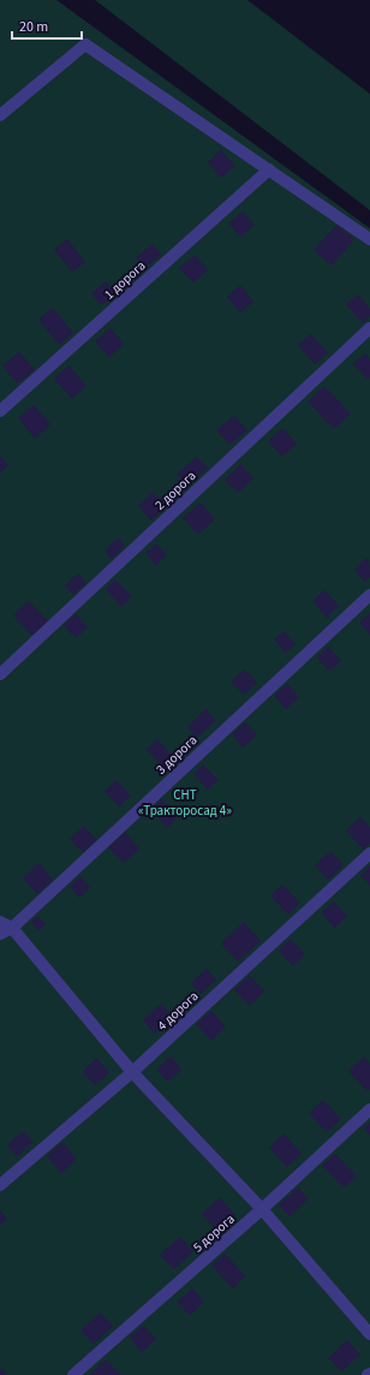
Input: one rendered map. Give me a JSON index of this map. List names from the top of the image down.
{
  "streets": {
    "street": [
      "1 дорога",
      "2 дорога",
      "3 дорога",
      "4 дорога",
      "5 дорога"
    ]
  },
  "parks": ["СНТ «Тракторосад 4»"],
  "scale_bar": "20 m"
}
